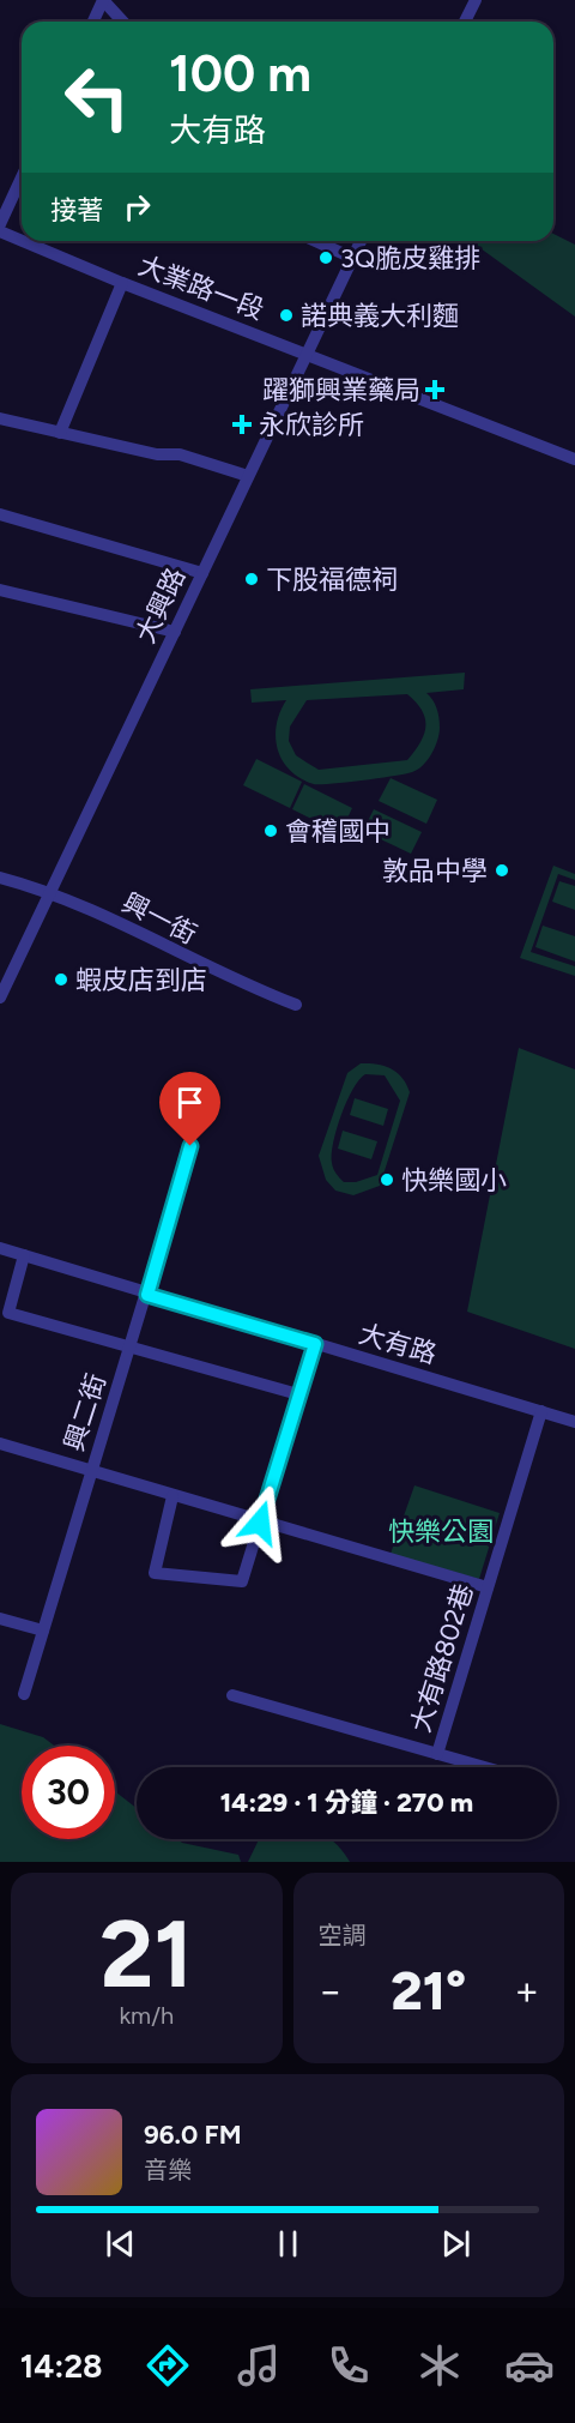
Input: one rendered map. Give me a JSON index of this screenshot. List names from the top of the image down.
{
  "streets": {
    "street": [
      "大業路一段",
      "大興路",
      "興一街",
      "大有路",
      "興二街",
      "大有路802巷"
    ]
  },
  "crossings": [
    ["大業路一段", "大興路"],
    ["大興路", "興一街"],
    ["大有路", "興二街"],
    ["大有路", "大有路802巷"]
  ],
  "parks": ["快樂公園"],
  "places": {
    "other": [
      "3Q脆皮雞排",
      "諾典義大利麵",
      "下股福德祠",
      "會稽國中",
      "敦品中學",
      "蝦皮店到店",
      "快樂國小"
    ],
    "health": ["躍獅興業藥局", "永欣診所"]
  },
  "page": {
    "turn": ["100 m", "大有路"],
    "then": "接著",
    "limit": "30",
    "trip": "14:29 · 1 分鐘 · 270 m",
    "tile": [
      ["21", "km/h"],
      "空調"
    ],
    "heat": ["−", "21°", "+"],
    "song": ["96.0 FM", "音樂"],
    "tabs": "14:28"
  }
}
